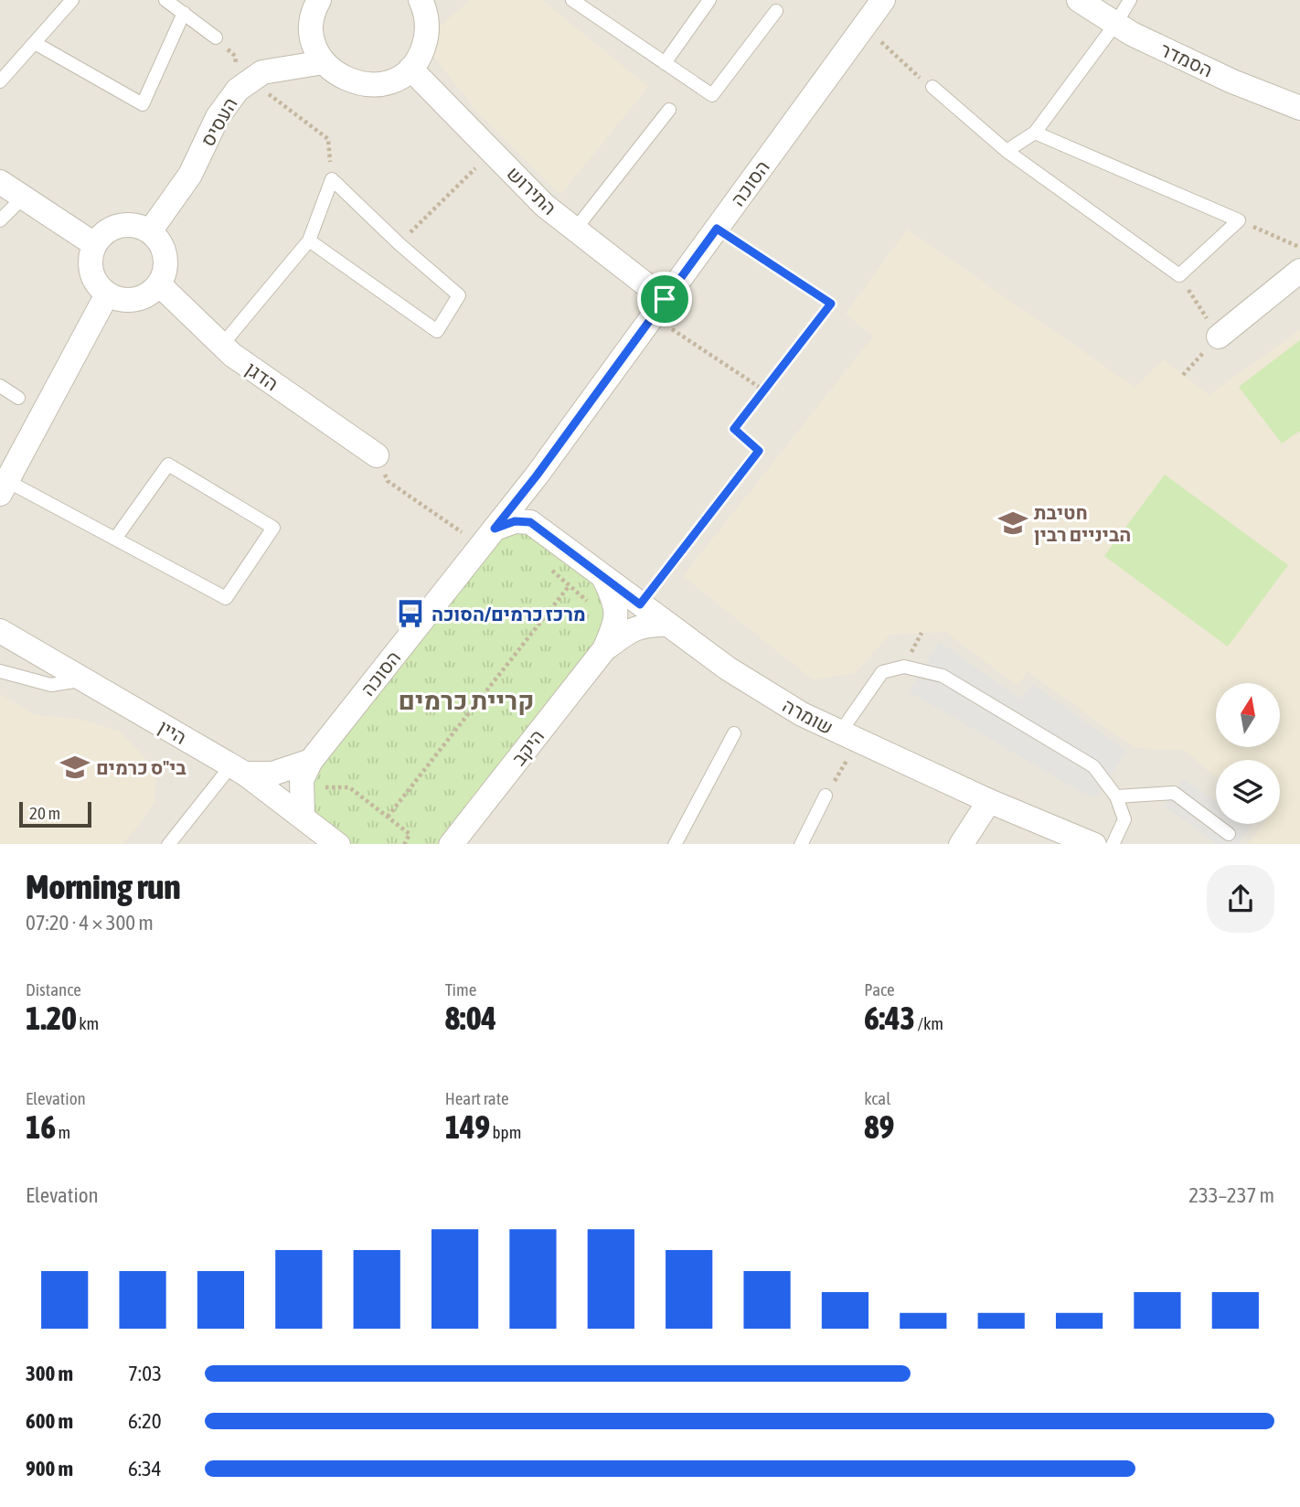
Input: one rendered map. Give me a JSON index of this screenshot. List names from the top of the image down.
{
  "streets": {
    "street": [
      "הסמדר",
      "העסיס",
      "הסוכה",
      "התירוש",
      "הדגן",
      "שומרה",
      "היין",
      "היקב"
    ]
  },
  "crossings": [
    ["העסיס", "הדגן"],
    ["הסוכה", "התירוש"],
    ["הסוכה", "שומרה"],
    ["הסוכה", "היין"],
    ["שומרה", "היקב"]
  ],
  "districts": ["קריית כרמים"],
  "places": {
    "school or university": ["חטיבת הביניים רבין", "בי\"ס כרמים"],
    "bus stop": ["מרכז כרמים/הסוכה"]
  },
  "scale_bar": "20 m",
  "north": "top",
  "page": {
    "scale": "20 m",
    "heading": ["Morning run", "07:20 · 4 × 300 m"],
    "stats": [
      ["Distance", "1.20 km"],
      ["Time", "8:04"],
      ["Pace", "6:43 /km"],
      ["Elevation", "16 m"],
      ["Heart rate", "149 bpm"],
      ["kcal", "89"]
    ],
    "chart": ["Elevation", "233–237 m"],
    "list": [
      {
        "name": "300 m",
        "note": "7:03"
      },
      {
        "name": "600 m",
        "note": "6:20"
      },
      {
        "name": "900 m",
        "note": "6:34"
      }
    ]
  }
}
